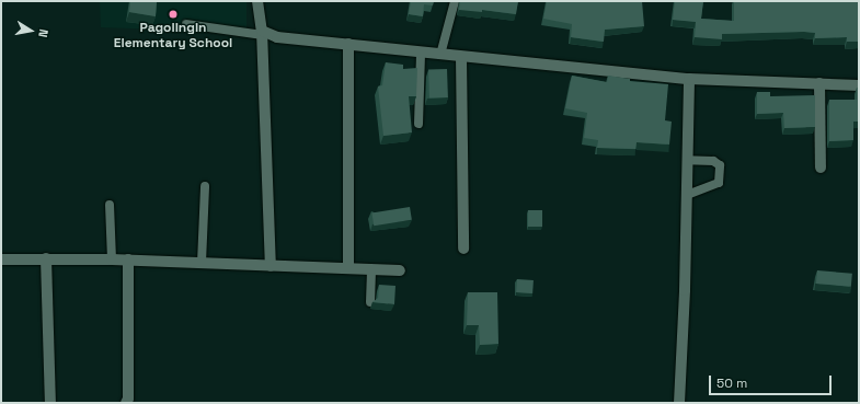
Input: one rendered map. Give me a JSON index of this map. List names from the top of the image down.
{
  "places": ["Pagolingin Elementary School"],
  "scale_bar": "50 m",
  "north": "right"
}
